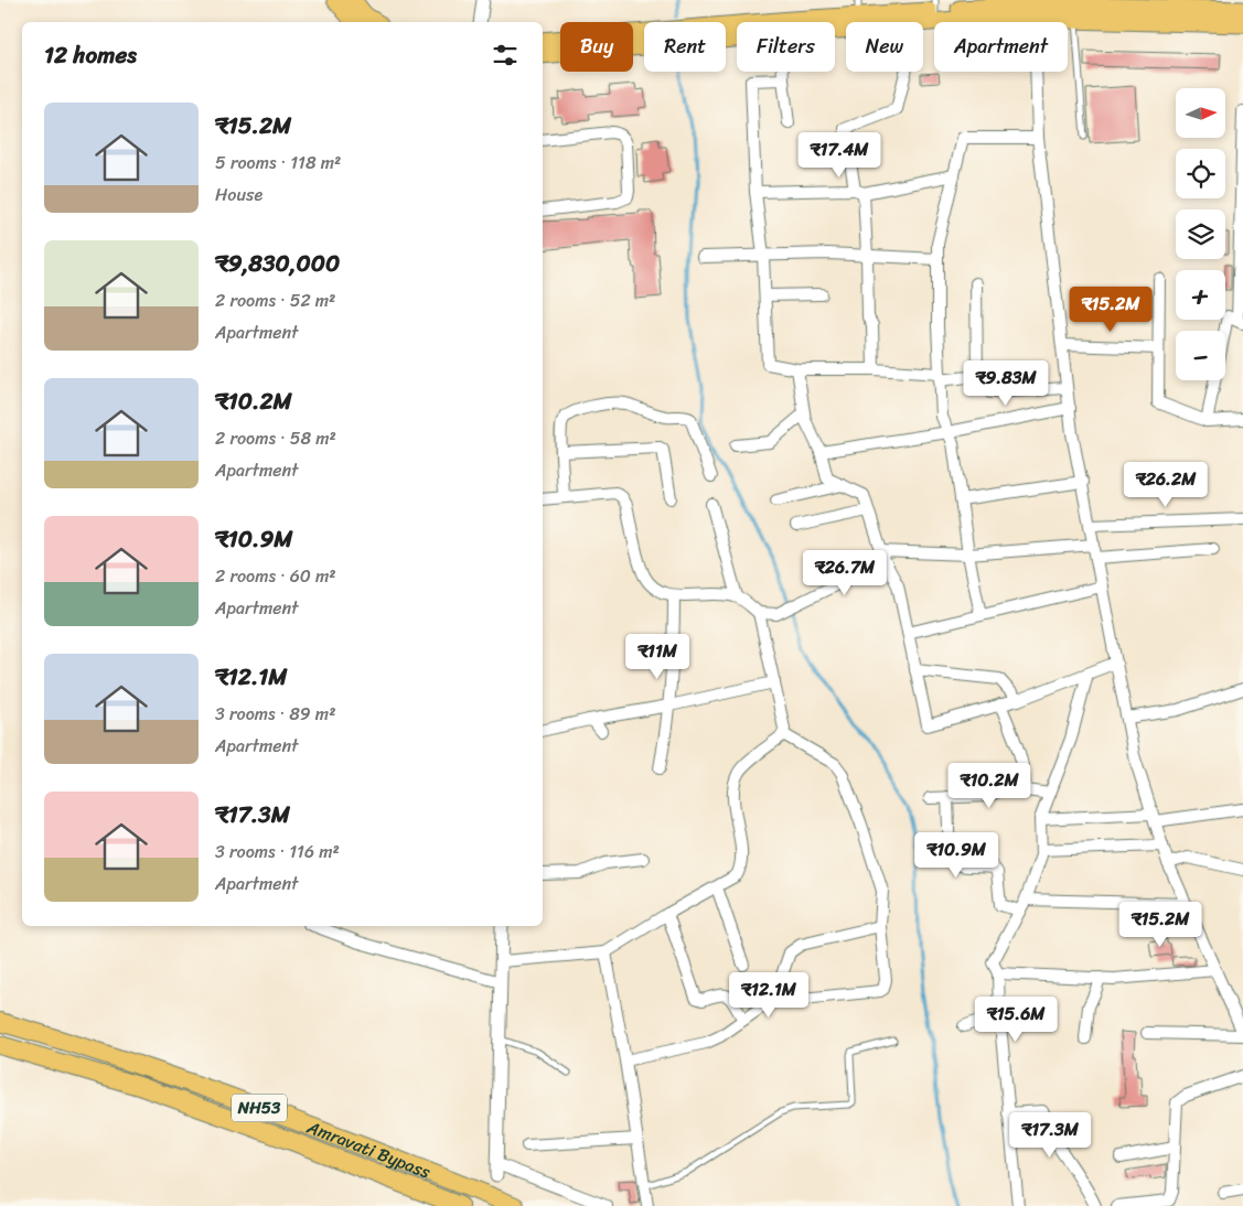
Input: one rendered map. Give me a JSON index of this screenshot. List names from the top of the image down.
{
  "streets": {
    "highway": ["NH53", "Amravati Bypass"]
  },
  "north": "right",
  "page": {
    "chip": [
      "Buy",
      "Rent",
      "Filters",
      "New",
      "Apartment"
    ],
    "heading": "12 homes",
    "map_buttons": ["+", "−"],
    "list": [
      {
        "name": "₹15.2M",
        "note": "5 rooms · 118 m² · House"
      },
      {
        "name": "₹9,830,000",
        "note": "2 rooms · 52 m² · Apartment"
      },
      {
        "name": "₹10.2M",
        "note": "2 rooms · 58 m² · Apartment"
      },
      {
        "name": "₹10.9M",
        "note": "2 rooms · 60 m² · Apartment"
      },
      {
        "name": "₹12.1M",
        "note": "3 rooms · 89 m² · Apartment"
      },
      {
        "name": "₹17.3M",
        "note": "3 rooms · 116 m² · Apartment"
      }
    ],
    "price": [
      "₹17.4M",
      "₹15.2M",
      "₹9.83M",
      "₹26.2M",
      "₹26.7M",
      "₹11M",
      "₹10.2M",
      "₹10.9M",
      "₹15.2M",
      "₹12.1M",
      "₹15.6M",
      "₹17.3M"
    ]
  }
}
